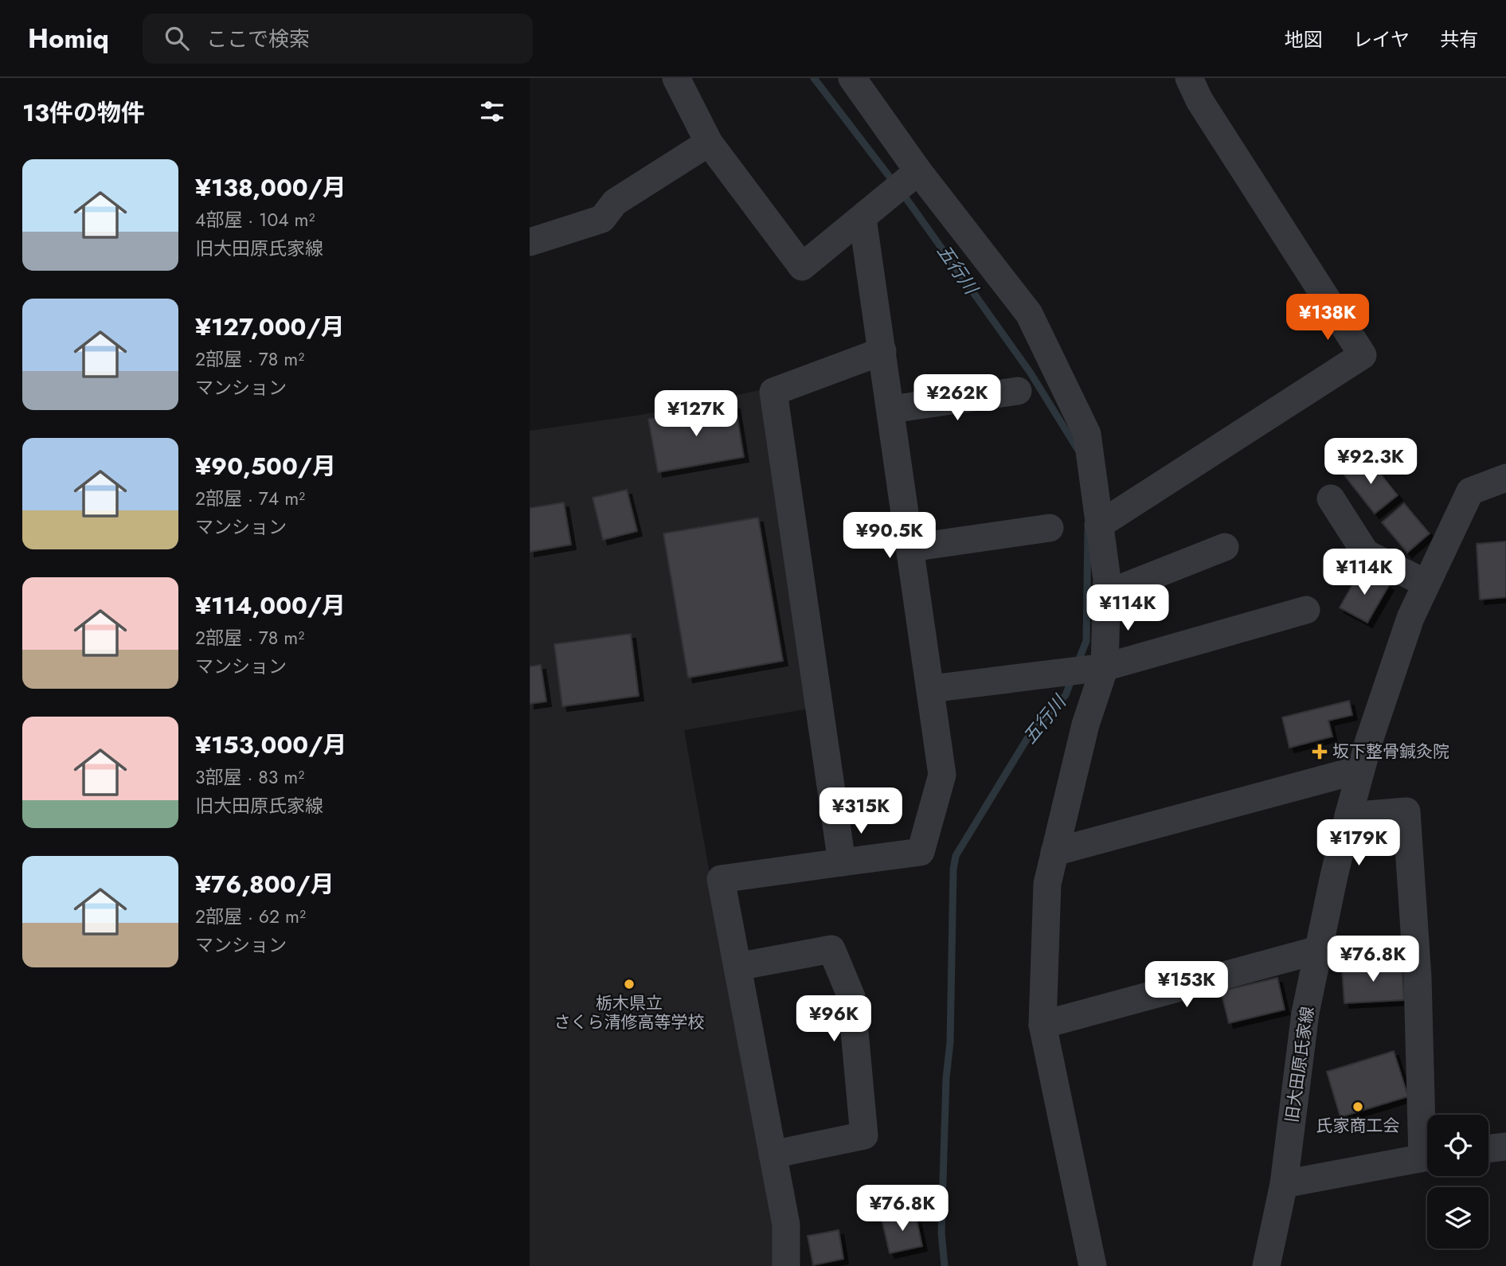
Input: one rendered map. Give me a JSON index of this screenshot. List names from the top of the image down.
{
  "streets": {
    "street": ["旧大田原氏家線"]
  },
  "water": ["五行川"],
  "places": {
    "health": ["坂下整骨鍼灸院"],
    "other": ["栃木県立 さくら清修高等学校", "氏家商工会"]
  },
  "page": {
    "header": "Homiq",
    "search": "ここで検索",
    "nav": ["地図", "レイヤ", "共有"],
    "heading": "13件の物件",
    "list": [
      {
        "name": "¥138,000/月",
        "note": "4部屋 · 104 m² · 旧大田原氏家線"
      },
      {
        "name": "¥127,000/月",
        "note": "2部屋 · 78 m² · マンション"
      },
      {
        "name": "¥90,500/月",
        "note": "2部屋 · 74 m² · マンション"
      },
      {
        "name": "¥114,000/月",
        "note": "2部屋 · 78 m² · マンション"
      },
      {
        "name": "¥153,000/月",
        "note": "3部屋 · 83 m² · 旧大田原氏家線"
      },
      {
        "name": "¥76,800/月",
        "note": "2部屋 · 62 m² · マンション"
      }
    ],
    "price": [
      "¥138K",
      "¥262K",
      "¥127K",
      "¥92.3K",
      "¥90.5K",
      "¥114K",
      "¥114K",
      "¥315K",
      "¥179K",
      "¥76.8K",
      "¥153K",
      "¥96K",
      "¥76.8K"
    ]
  }
}
